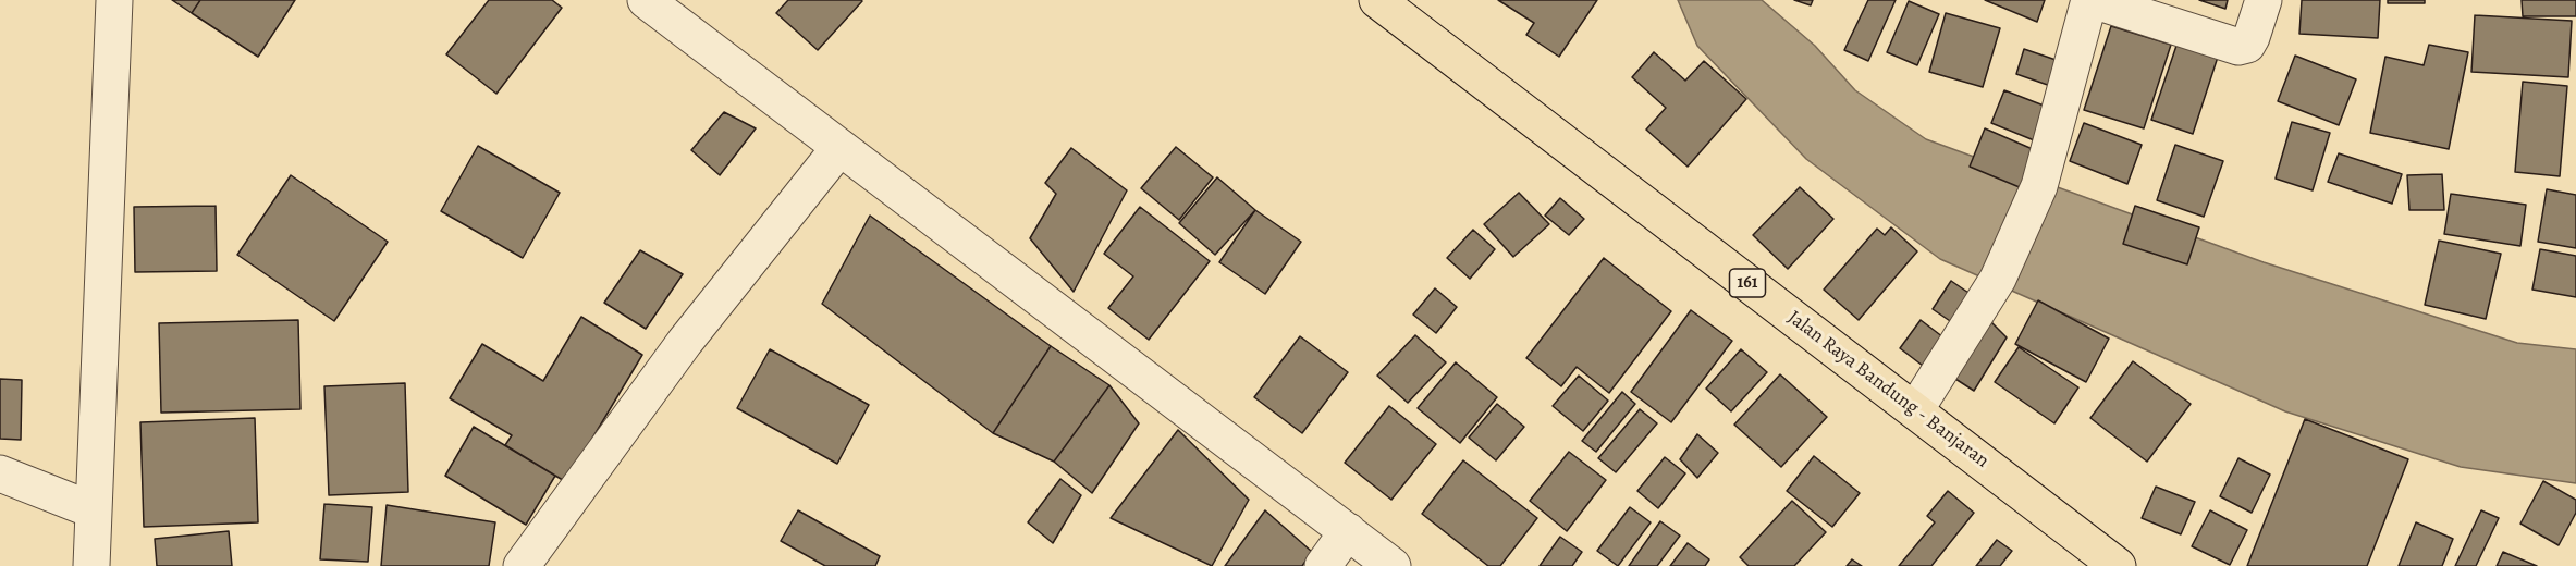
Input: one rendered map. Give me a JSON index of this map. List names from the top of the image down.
{
  "streets": {
    "main road": ["161", "Jalan Raya Bandung - Banjaran"]
  }
}
